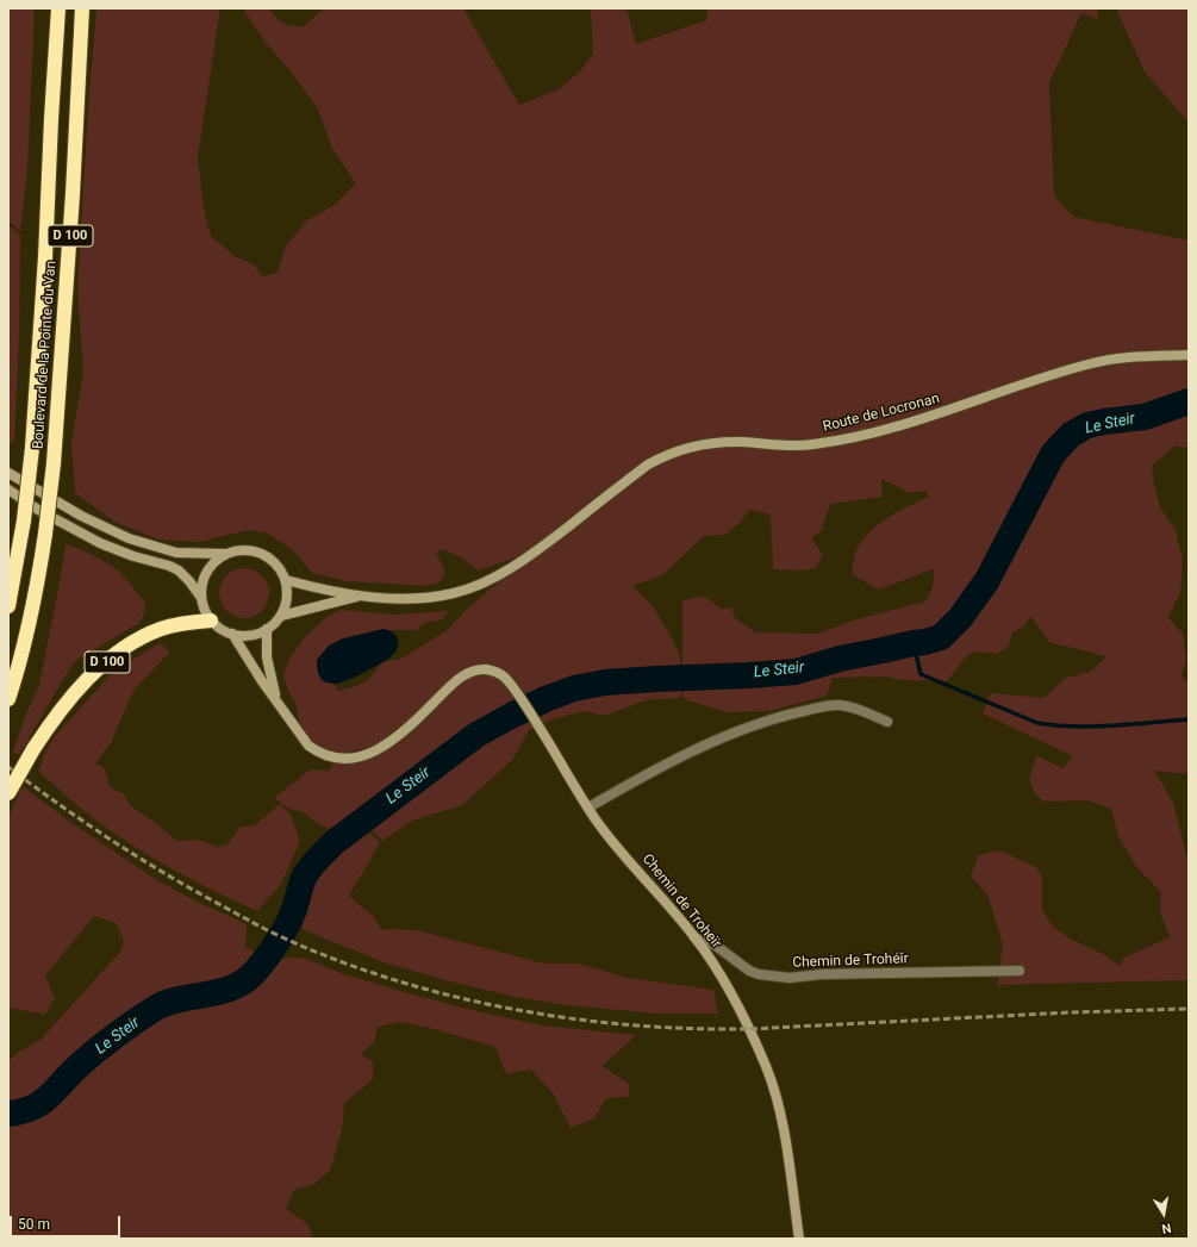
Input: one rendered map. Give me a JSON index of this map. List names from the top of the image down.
{
  "streets": {
    "highway": ["D 100", "Boulevard de la Pointe du Van"],
    "street": ["Route de Locronan", "Chemin de Troheïr", "Chemin de Trohéîr"]
  },
  "crossings": [
    ["D 100", "Route de Locronan"],
    ["D 100", "Chemin de Troheïr"],
    ["Route de Locronan", "Chemin de Troheïr"],
    ["Chemin de Troheïr", "Chemin de Trohéîr"]
  ],
  "water": ["Le Steir"],
  "scale_bar": "50 m",
  "north": "bottom"
}
